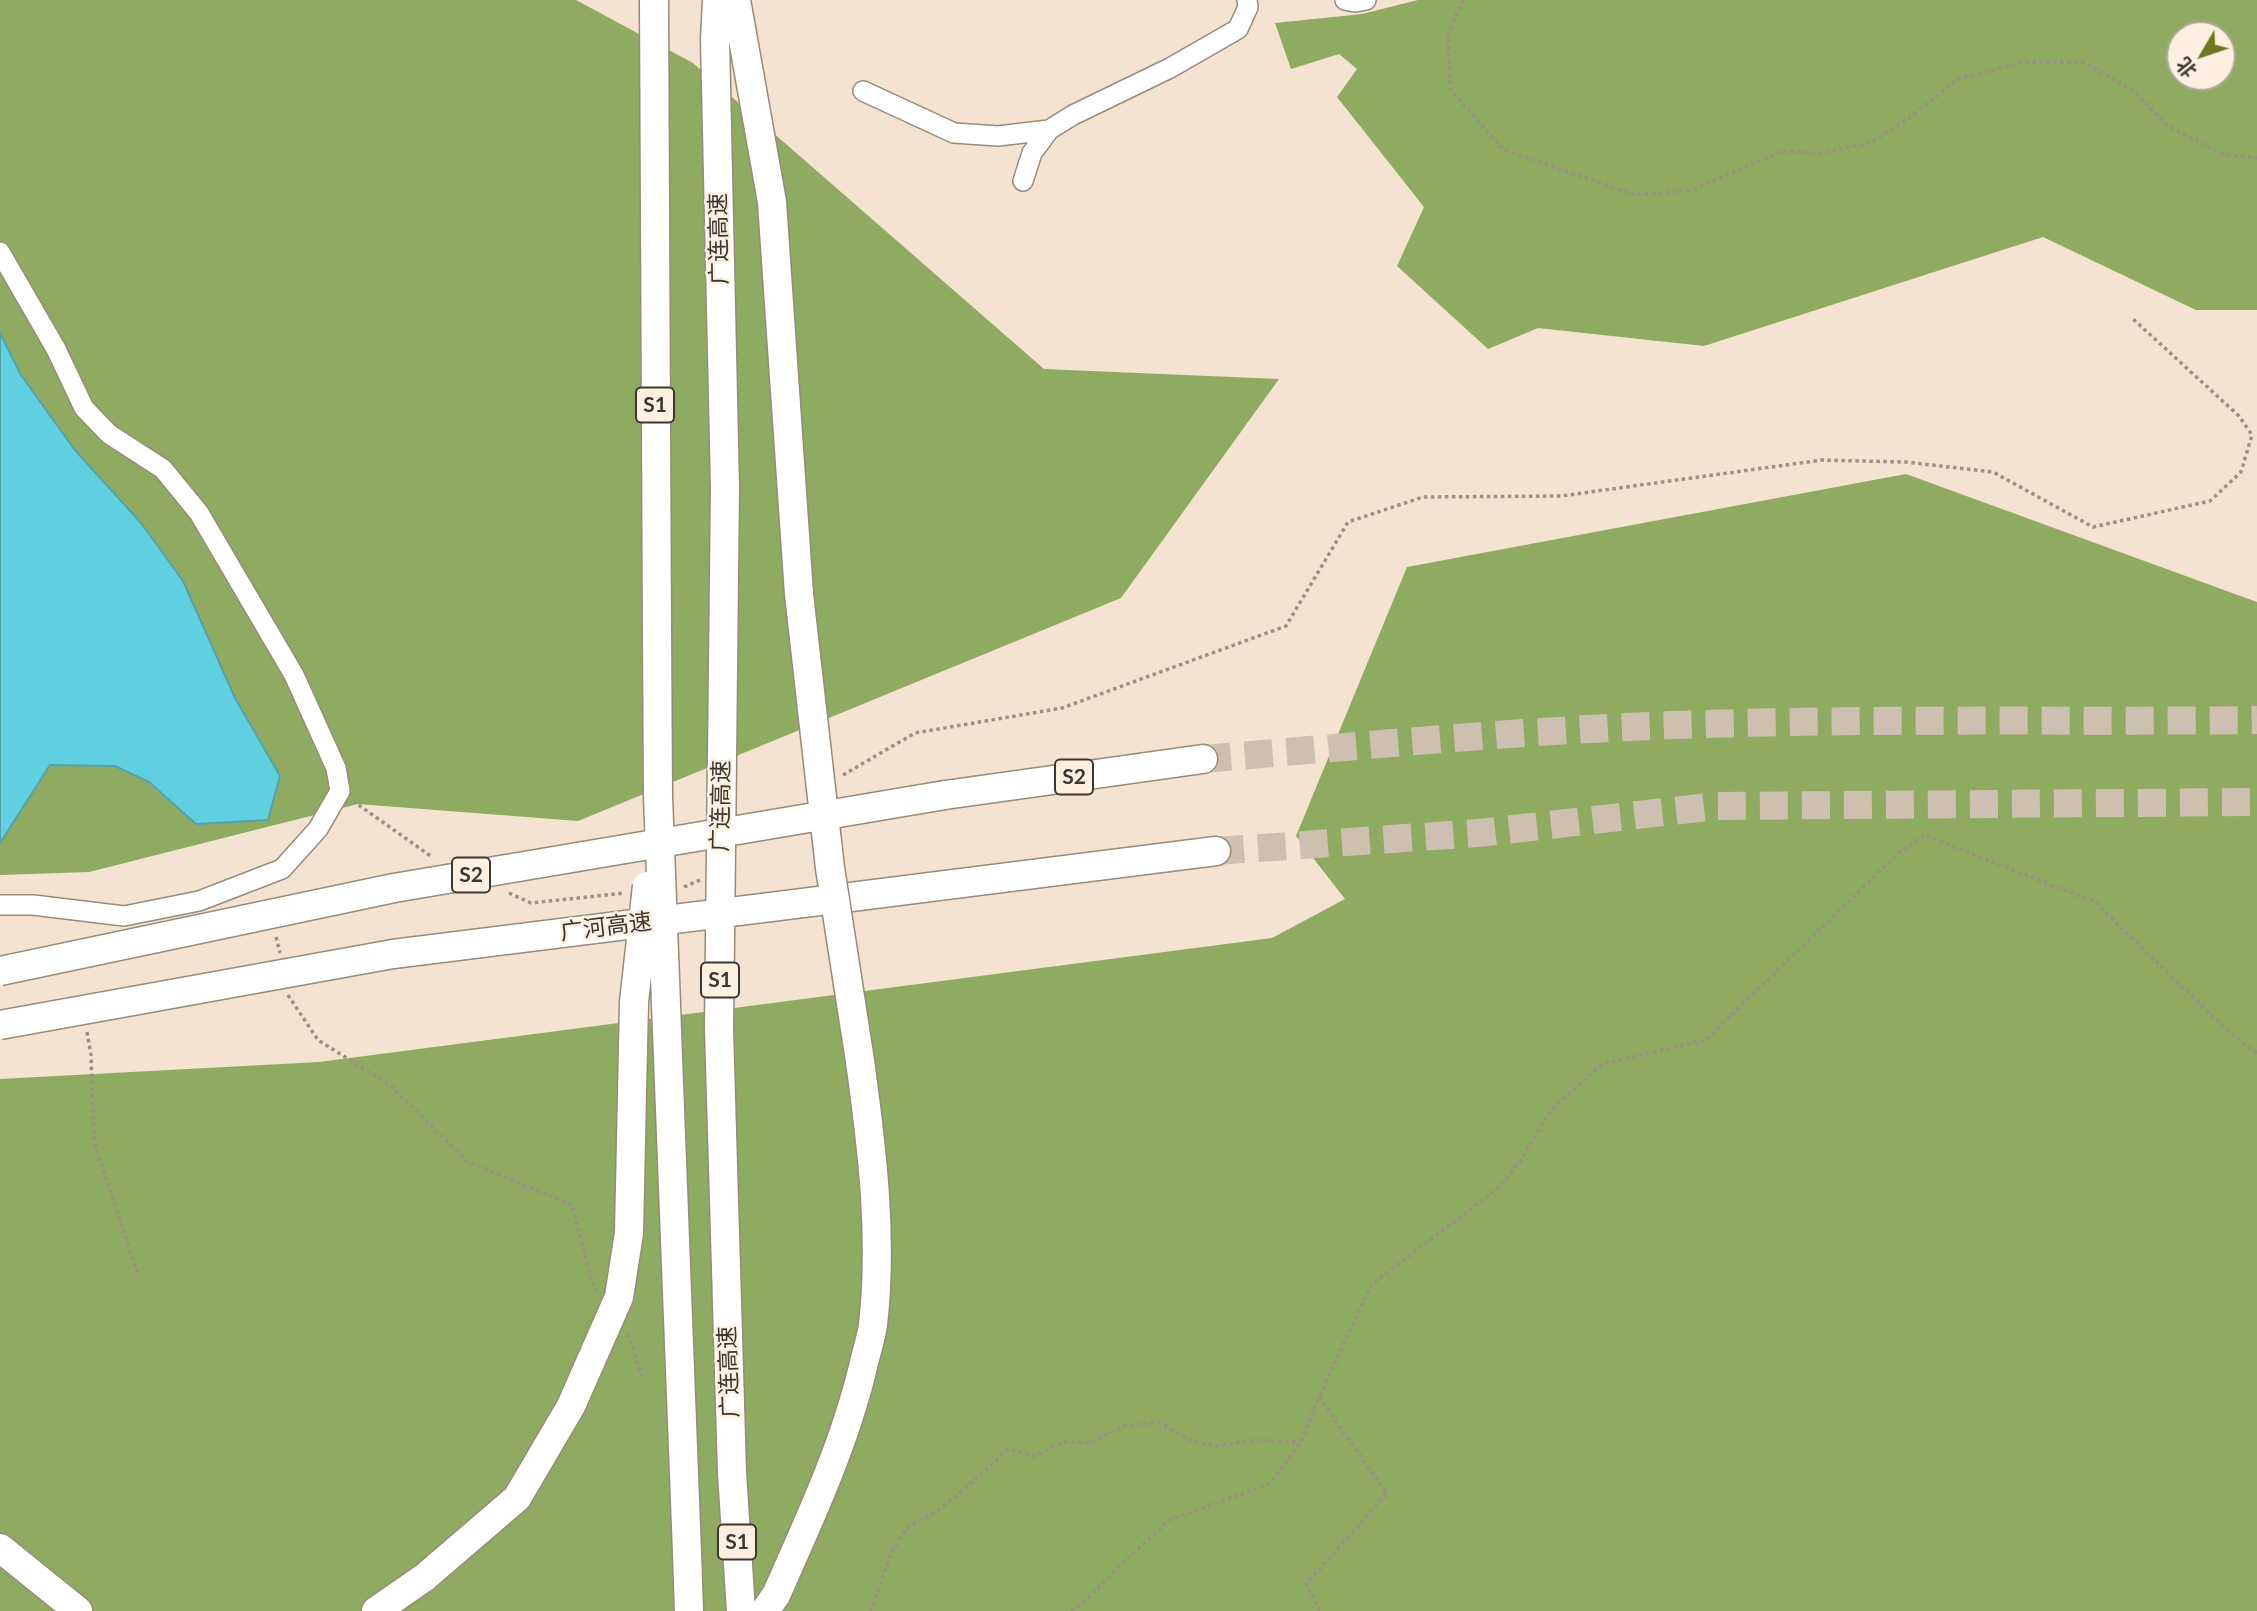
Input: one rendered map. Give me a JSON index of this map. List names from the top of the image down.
{
  "streets": {
    "highway": [
      "广连高速",
      "S1",
      "S2",
      "广河高速"
    ]
  },
  "north": "bottom left"
}
